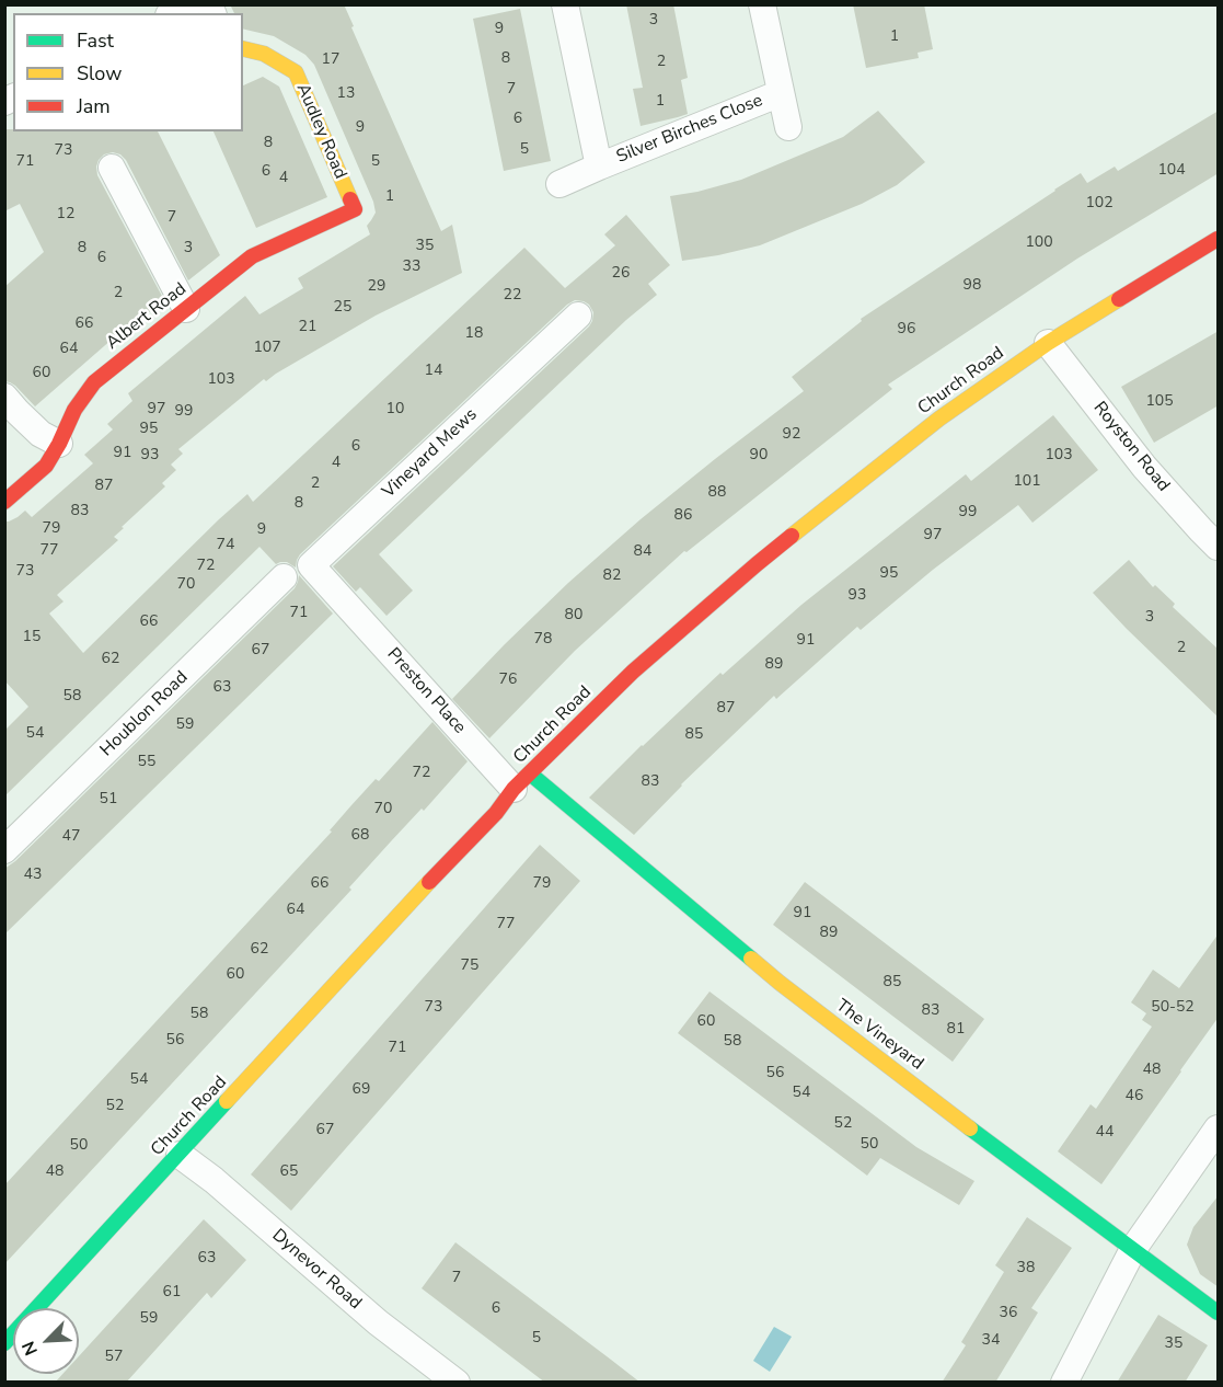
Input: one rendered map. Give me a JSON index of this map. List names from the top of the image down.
{
  "streets": {
    "main road": [
      "Audley Road",
      "Albert Road",
      "Church Road",
      "The Vineyard"
    ],
    "street": [
      "Silver Birches Close",
      "Royston Road",
      "Vineyard Mews",
      "Preston Place",
      "Houblon Road",
      "Dynevor Road"
    ]
  },
  "crossings": [
    ["Audley Road", "Albert Road"],
    ["Church Road", "Royston Road"],
    ["Church Road", "Preston Place"],
    ["Church Road", "The Vineyard"],
    ["Church Road", "Dynevor Road"],
    ["Vineyard Mews", "Preston Place"],
    ["Preston Place", "The Vineyard"]
  ],
  "house_numbers": [
    "3",
    "9",
    "1",
    "8",
    "17",
    "2",
    "7",
    "13",
    "1",
    "6",
    "9",
    "8",
    "5",
    "73",
    "71",
    "5",
    "104",
    "6",
    "4",
    "1",
    "102",
    "12",
    "7",
    "100",
    "35",
    "8",
    "3",
    "6",
    "33",
    "26",
    "98",
    "29",
    "2",
    "22",
    "25",
    "66",
    "21",
    "96",
    "18",
    "107",
    "64",
    "14",
    "60",
    "103",
    "105",
    "97",
    "10",
    "99",
    "95",
    "92",
    "6",
    "91",
    "93",
    "90",
    "103",
    "4",
    "101",
    "2",
    "87",
    "88",
    "8",
    "83",
    "99",
    "86",
    "79",
    "9",
    "97",
    "74",
    "77",
    "84",
    "72",
    "73",
    "95",
    "82",
    "70",
    "93",
    "71",
    "80",
    "3",
    "66",
    "15",
    "78",
    "91",
    "2",
    "67",
    "62",
    "89",
    "76",
    "63",
    "58",
    "87",
    "59",
    "54",
    "85",
    "55",
    "72",
    "83",
    "51",
    "70",
    "68",
    "47",
    "43",
    "66",
    "79",
    "64",
    "91",
    "77",
    "89",
    "62",
    "75",
    "60",
    "85",
    "73",
    "50-52",
    "83",
    "58",
    "60",
    "81",
    "56",
    "58",
    "71",
    "48",
    "56",
    "54",
    "69",
    "54",
    "46",
    "52",
    "52",
    "67",
    "44",
    "50",
    "50",
    "48",
    "65",
    "63",
    "38",
    "7",
    "61",
    "6",
    "36",
    "59",
    "5",
    "34",
    "35",
    "57"
  ],
  "legend": ["Fast", "Slow", "Jam"],
  "north": "bottom left"
}
